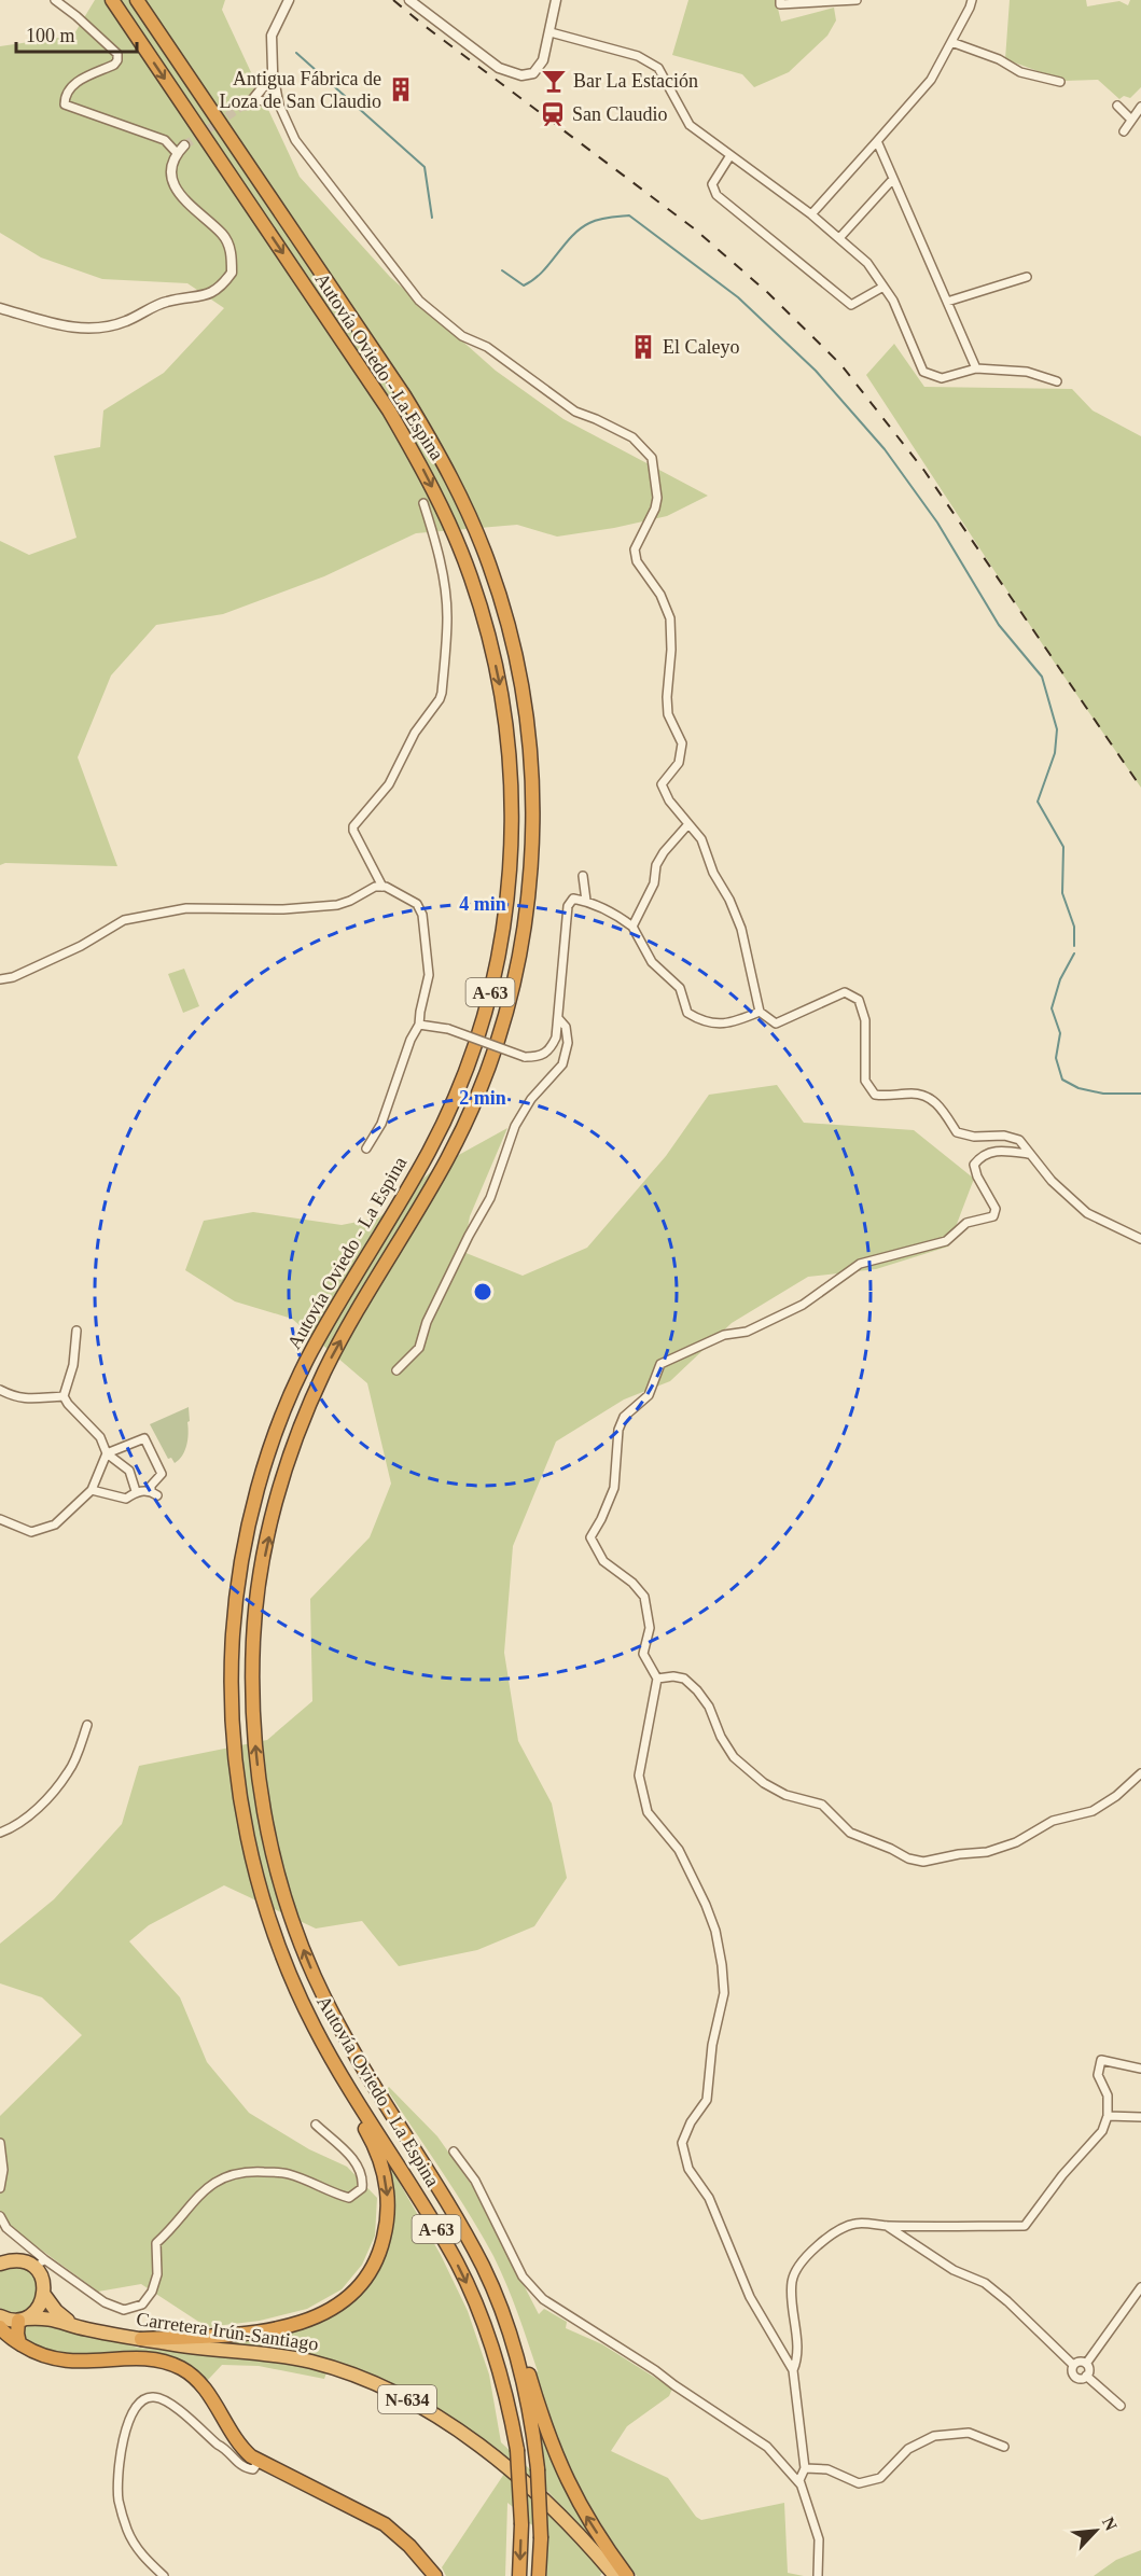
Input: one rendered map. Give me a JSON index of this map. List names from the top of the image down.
{
  "streets": {
    "highway": [
      "Autovía Oviedo - La Espina",
      "A-63",
      "Carretera Irún-Santiago",
      "N-634"
    ]
  },
  "crossings": [
    ["Carretera Irún-Santiago", "N-634"]
  ],
  "places": {
    "bar": ["Bar La Estación"],
    "building": ["Antigua Fábrica de Loza de San Claudio", "El Caleyo"],
    "station": ["San Claudio"]
  },
  "scale_bar": "100 m",
  "north": "top right",
  "rings": ["4 min", "2 min"]
}
